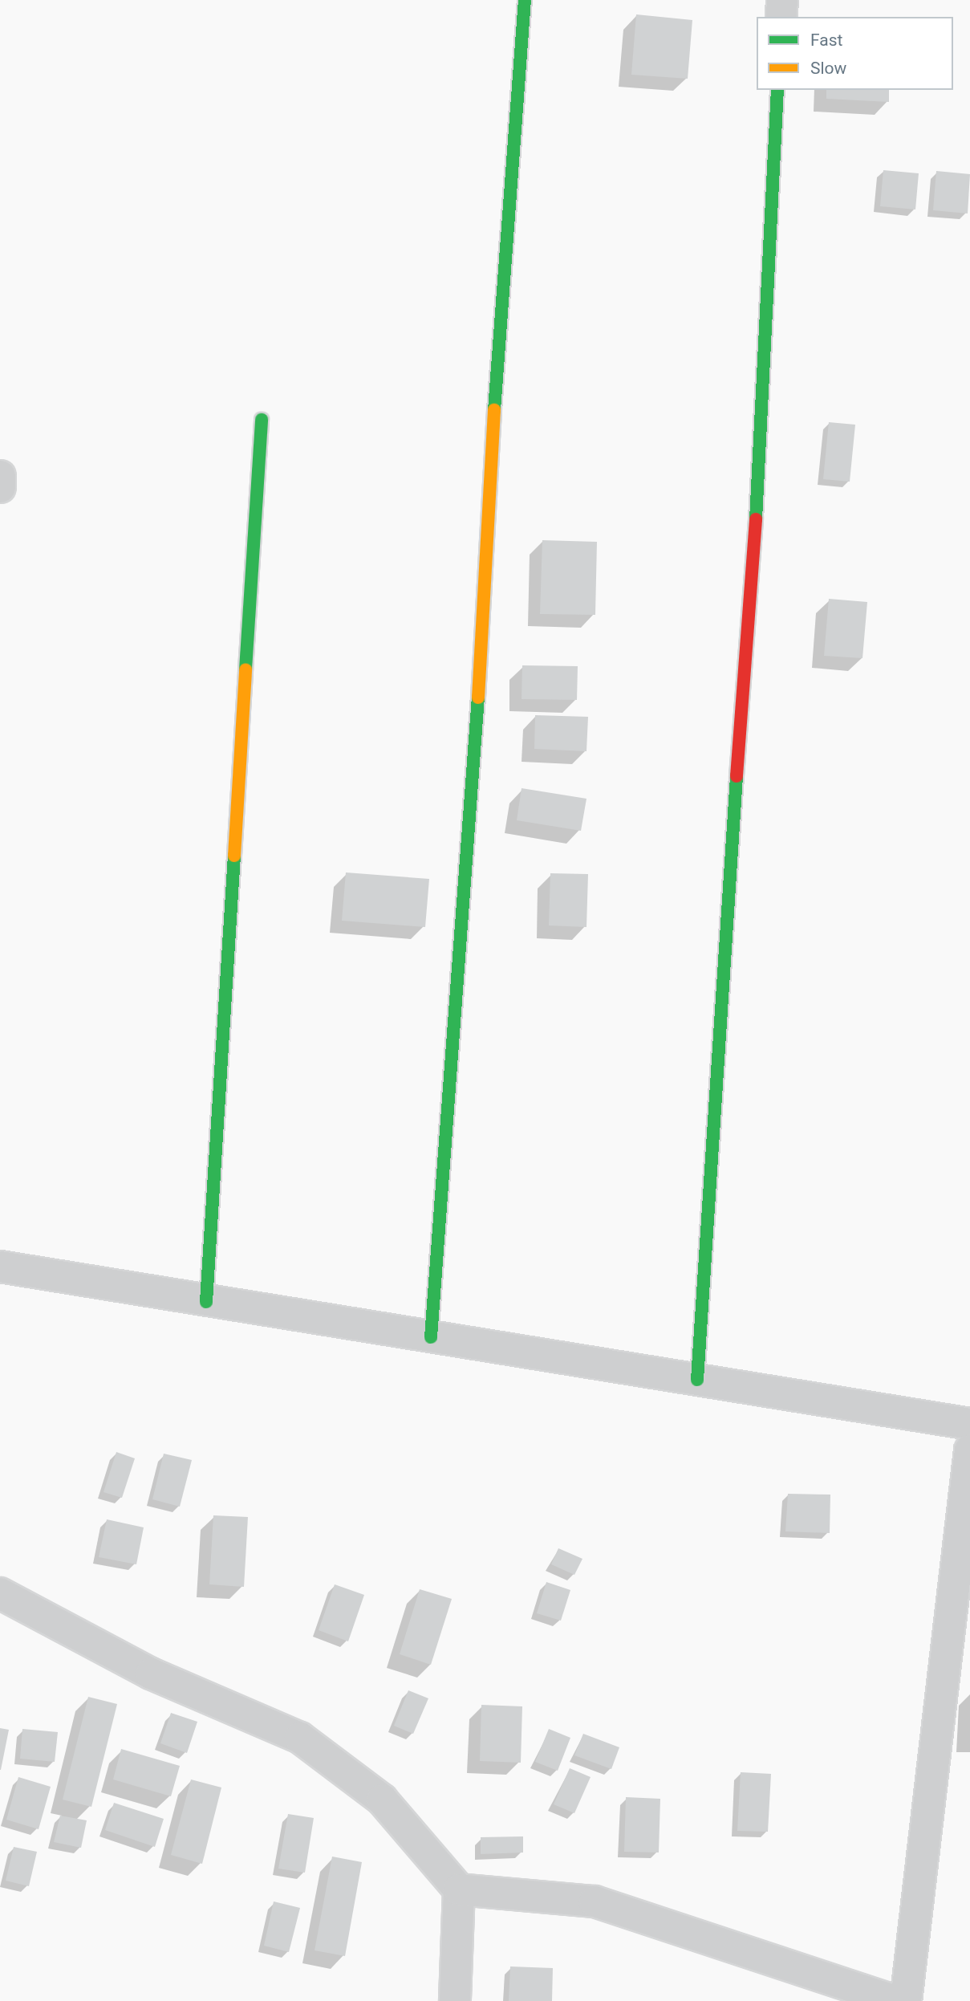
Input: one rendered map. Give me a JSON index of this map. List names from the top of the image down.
{
  "legend": ["Fast", "Slow"]
}
